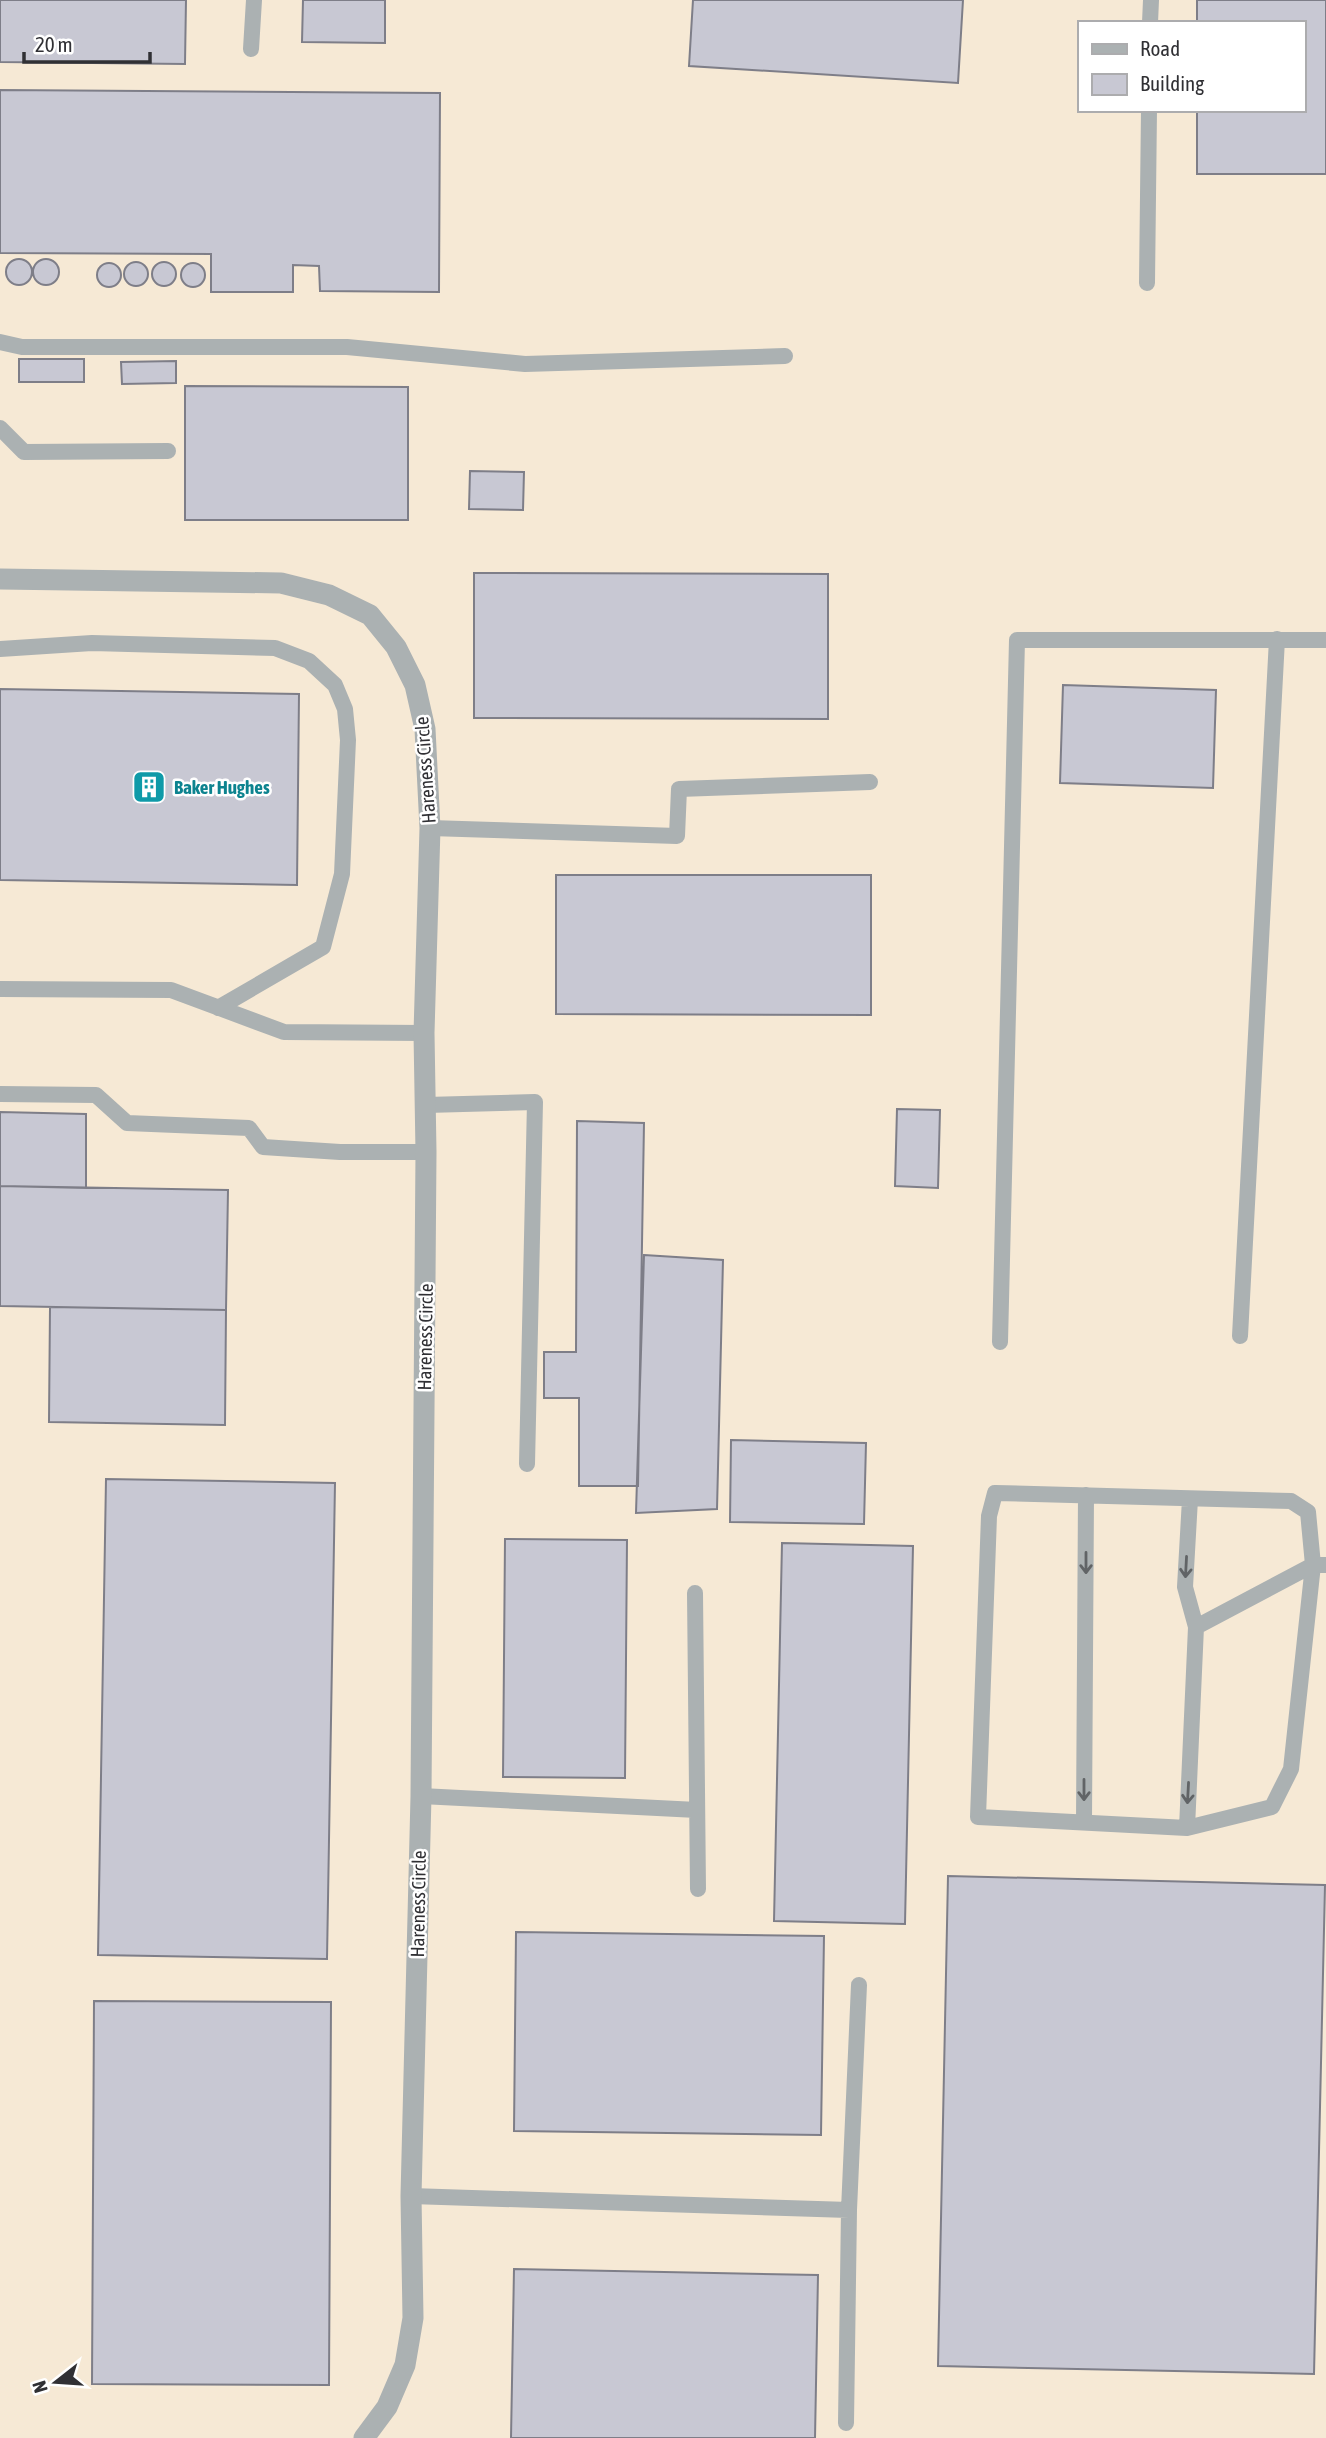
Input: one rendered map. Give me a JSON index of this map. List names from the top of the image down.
{
  "streets": {
    "street": ["Hareness Circle"]
  },
  "places": {
    "building": ["Baker Hughes"]
  },
  "legend": ["Road", "Building"],
  "scale_bar": "20 m",
  "north": "left"
}
